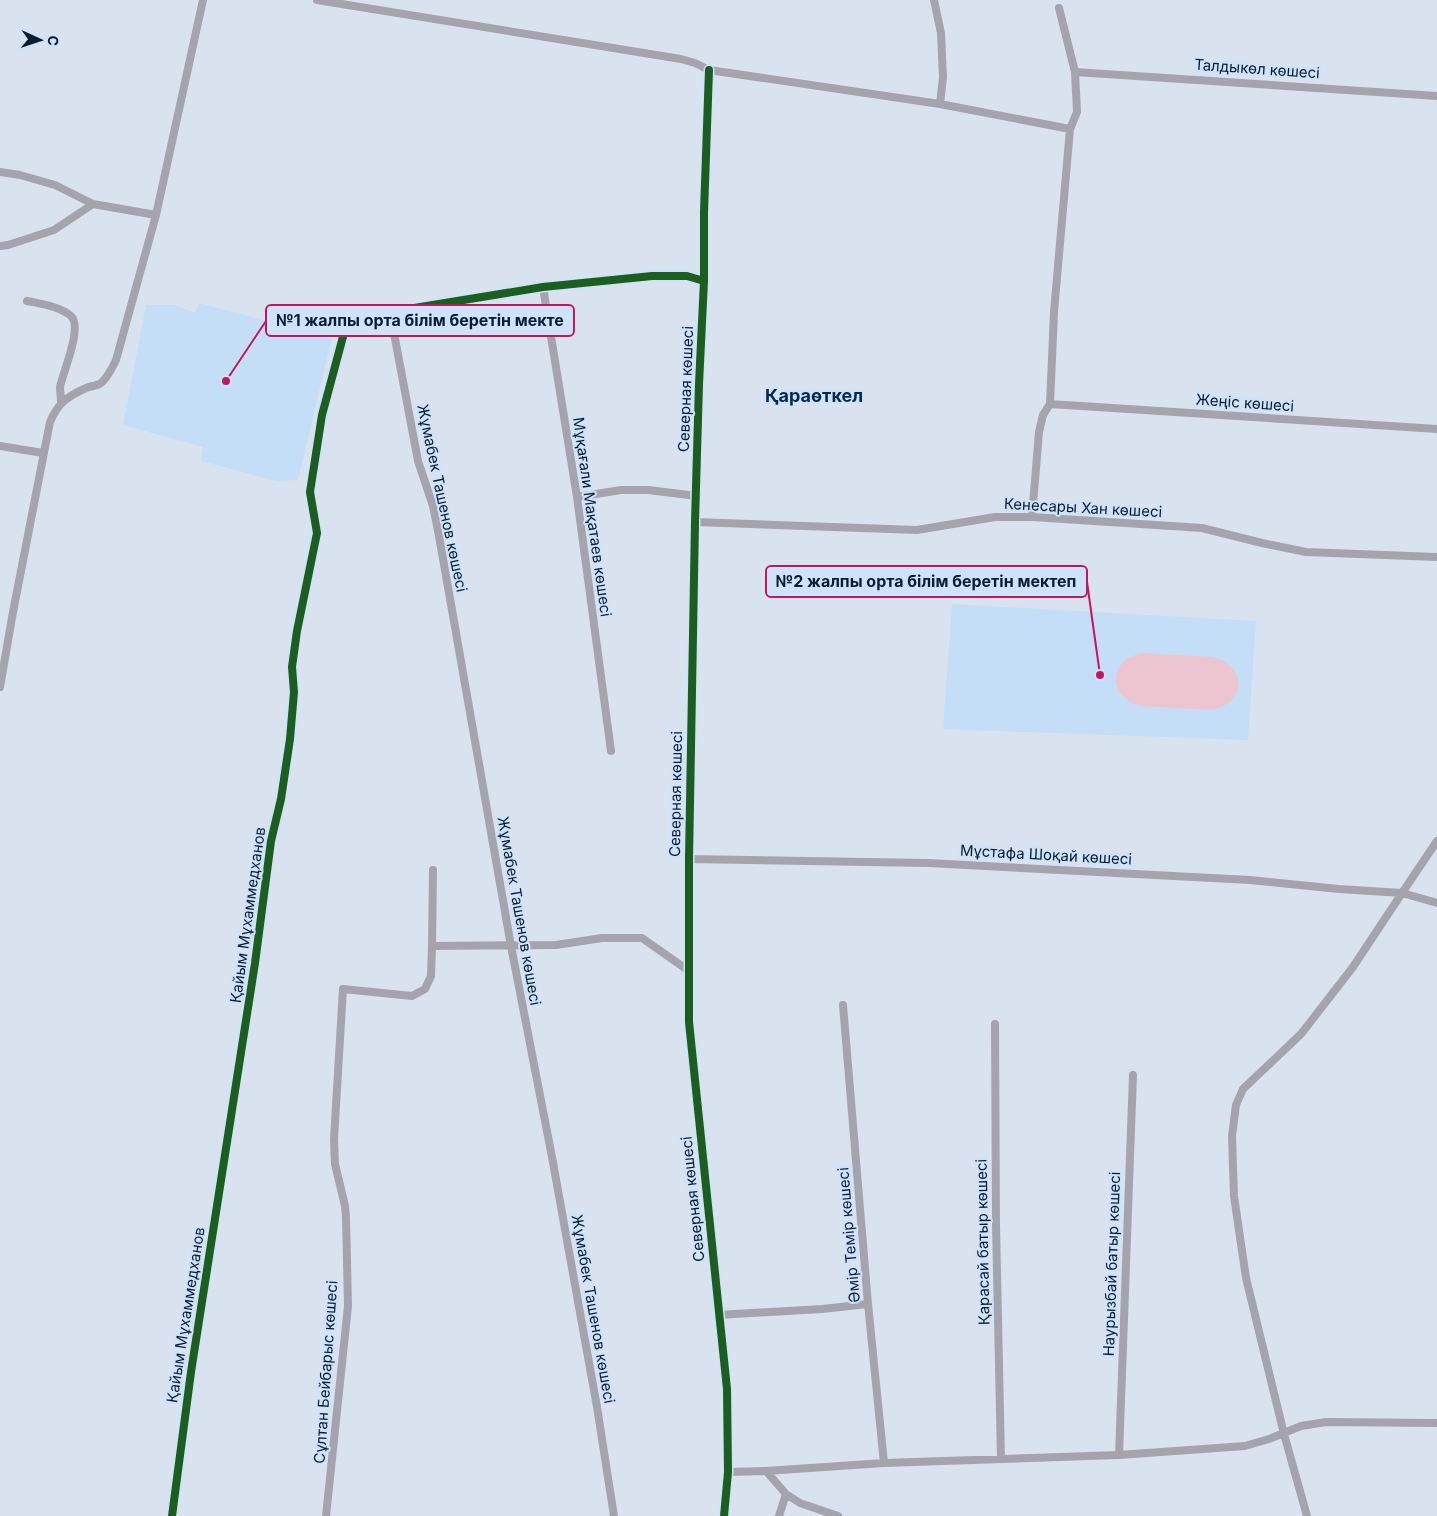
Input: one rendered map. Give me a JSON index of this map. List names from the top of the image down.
{
  "streets": {
    "street": [
      "Талдыкөл көшесі",
      "Северная көшесі",
      "Жеңіс көшесі",
      "Жұмабек Ташенов көшесі",
      "Кенесары Хан көшесі",
      "Мұқағали Мақатаев көшесі",
      "Мұстафа Шоқай көшесі",
      "Қайым Мұхаммедханов",
      "Әмір Темір көшесі",
      "Қарасай батыр көшесі",
      "Наурызбай батыр көшесі",
      "Сұлтан Бейбарыс көшесі"
    ]
  },
  "crossings": [
    ["Северная көшесі", "Кенесары Хан көшесі"],
    ["Северная көшесі", "Мұстафа Шоқай көшесі"],
    ["Жұмабек Ташенов көшесі", "Қайым Мұхаммедханов"]
  ],
  "districts": ["Қараөткел"],
  "places": ["№1 жалпы орта білім беретін мекте", "№2 жалпы орта білім беретін мектеп"],
  "north": "right"
}
